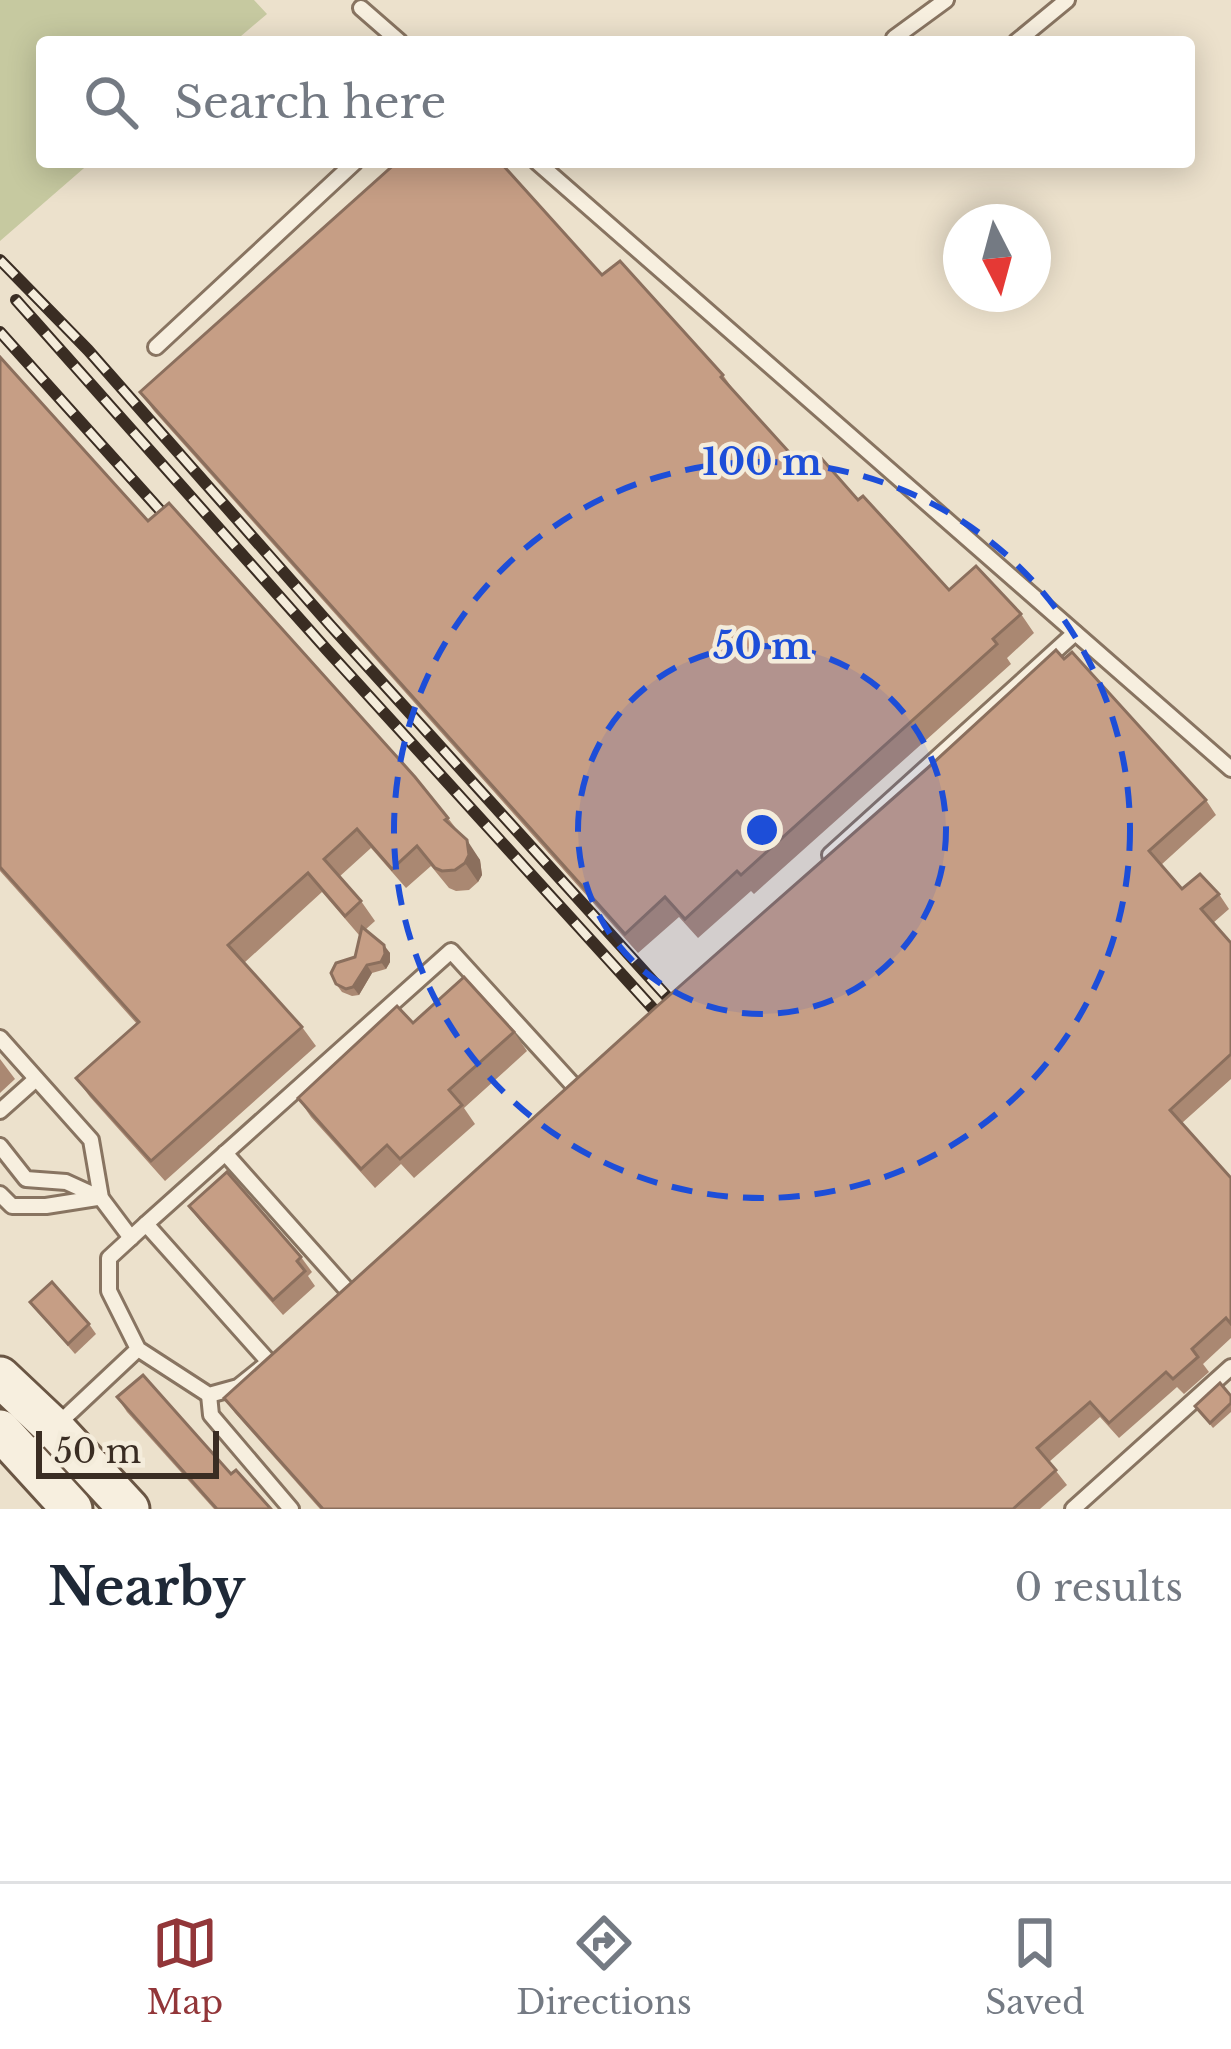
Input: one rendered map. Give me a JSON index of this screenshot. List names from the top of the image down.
{
  "scale_bar": "50 m",
  "north": "bottom",
  "page": {
    "search": "Search here",
    "scale": "50 m",
    "heading": ["Nearby", "0 results"],
    "nav": ["Map", "Directions", "Saved"]
  },
  "rings": ["100 m", "50 m"]
}
